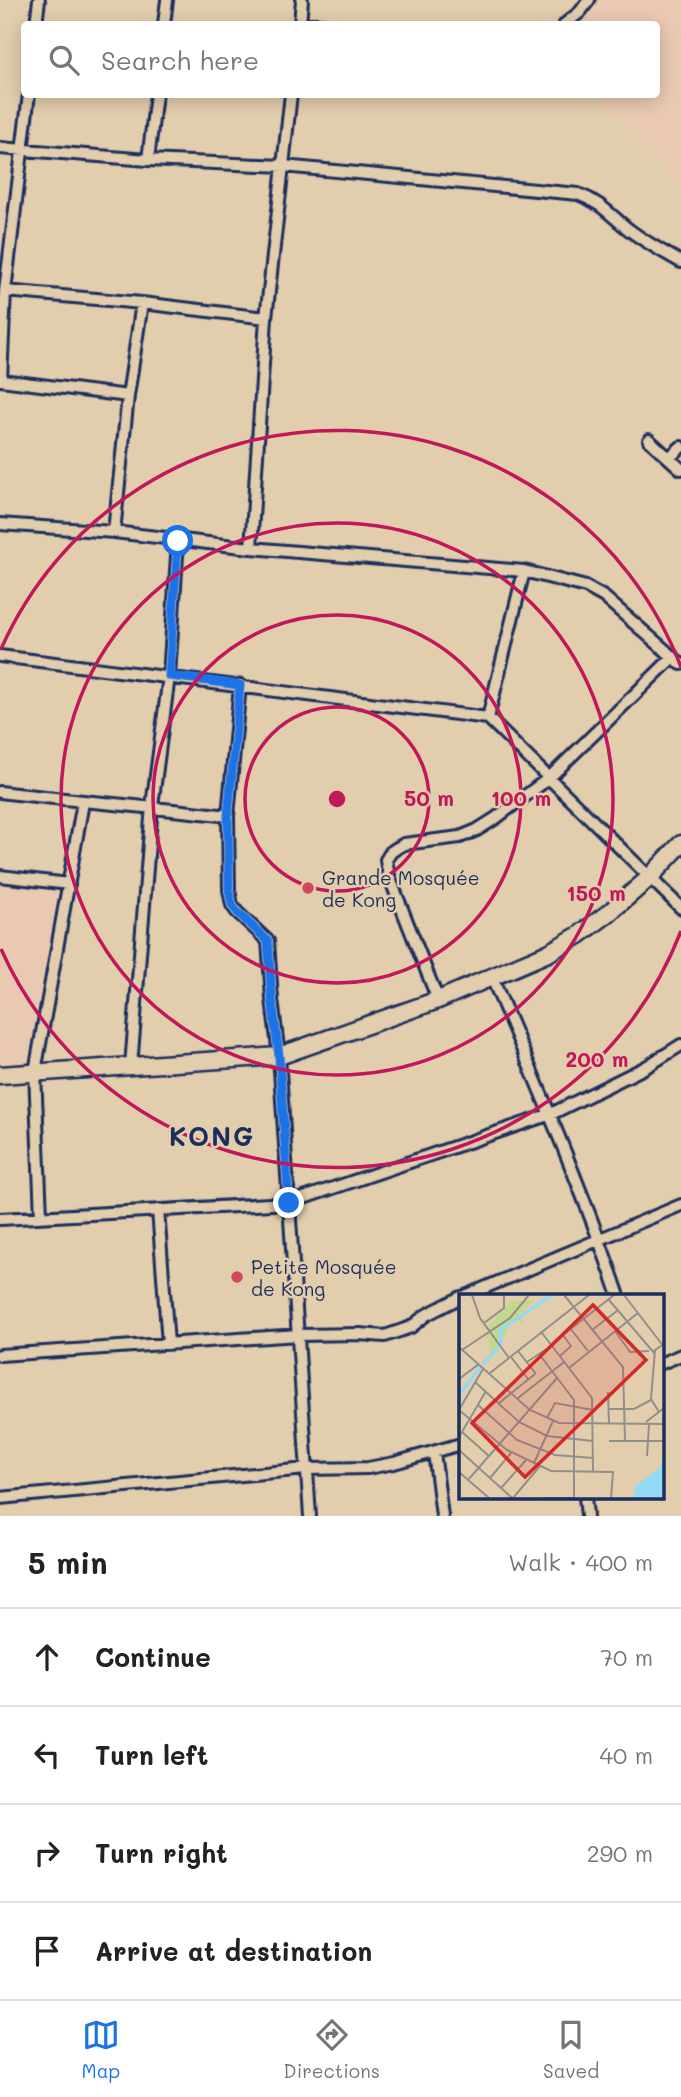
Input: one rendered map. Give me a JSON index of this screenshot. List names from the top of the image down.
{
  "districts": ["KONG"],
  "places": ["Grande Mosquée de Kong", "Petite Mosquée de Kong"],
  "page": {
    "search": "Search here",
    "heading": ["5 min", "Walk · 400 m"],
    "list": [
      ["Continue", "70 m"],
      ["Turn left", "40 m"],
      ["Turn right", "290 m"],
      "Arrive at destination"
    ],
    "nav": ["Map", "Directions", "Saved"]
  },
  "rings": [
    "50 m",
    "100 m",
    "150 m",
    "200 m"
  ]
}
